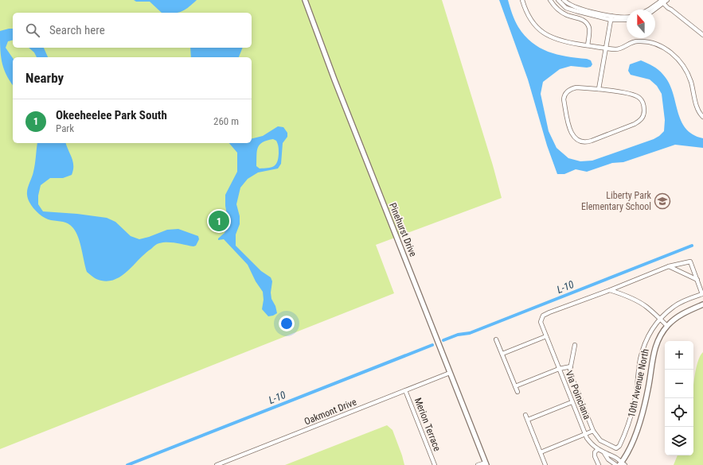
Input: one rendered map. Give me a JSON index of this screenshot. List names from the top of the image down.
{
  "streets": {
    "street": [
      "Pinehurst Drive",
      "10th Avenue North",
      "Via Poinciana",
      "Oakmont Drive",
      "Merion Terrace"
    ]
  },
  "crossings": [
    ["Pinehurst Drive", "Oakmont Drive"],
    ["10th Avenue North", "Via Poinciana"],
    ["Oakmont Drive", "Merion Terrace"]
  ],
  "water": ["L-10"],
  "places": {
    "school or university": ["Liberty Park Elementary School"]
  },
  "north": "top",
  "page": {
    "search": "Search here",
    "heading": "Nearby",
    "list": [
      {
        "mark": "1",
        "name": "Okeeheelee Park South",
        "note": "Park",
        "value": "260 m"
      }
    ],
    "pins": "1",
    "map_buttons": ["+", "−"]
  }
}
